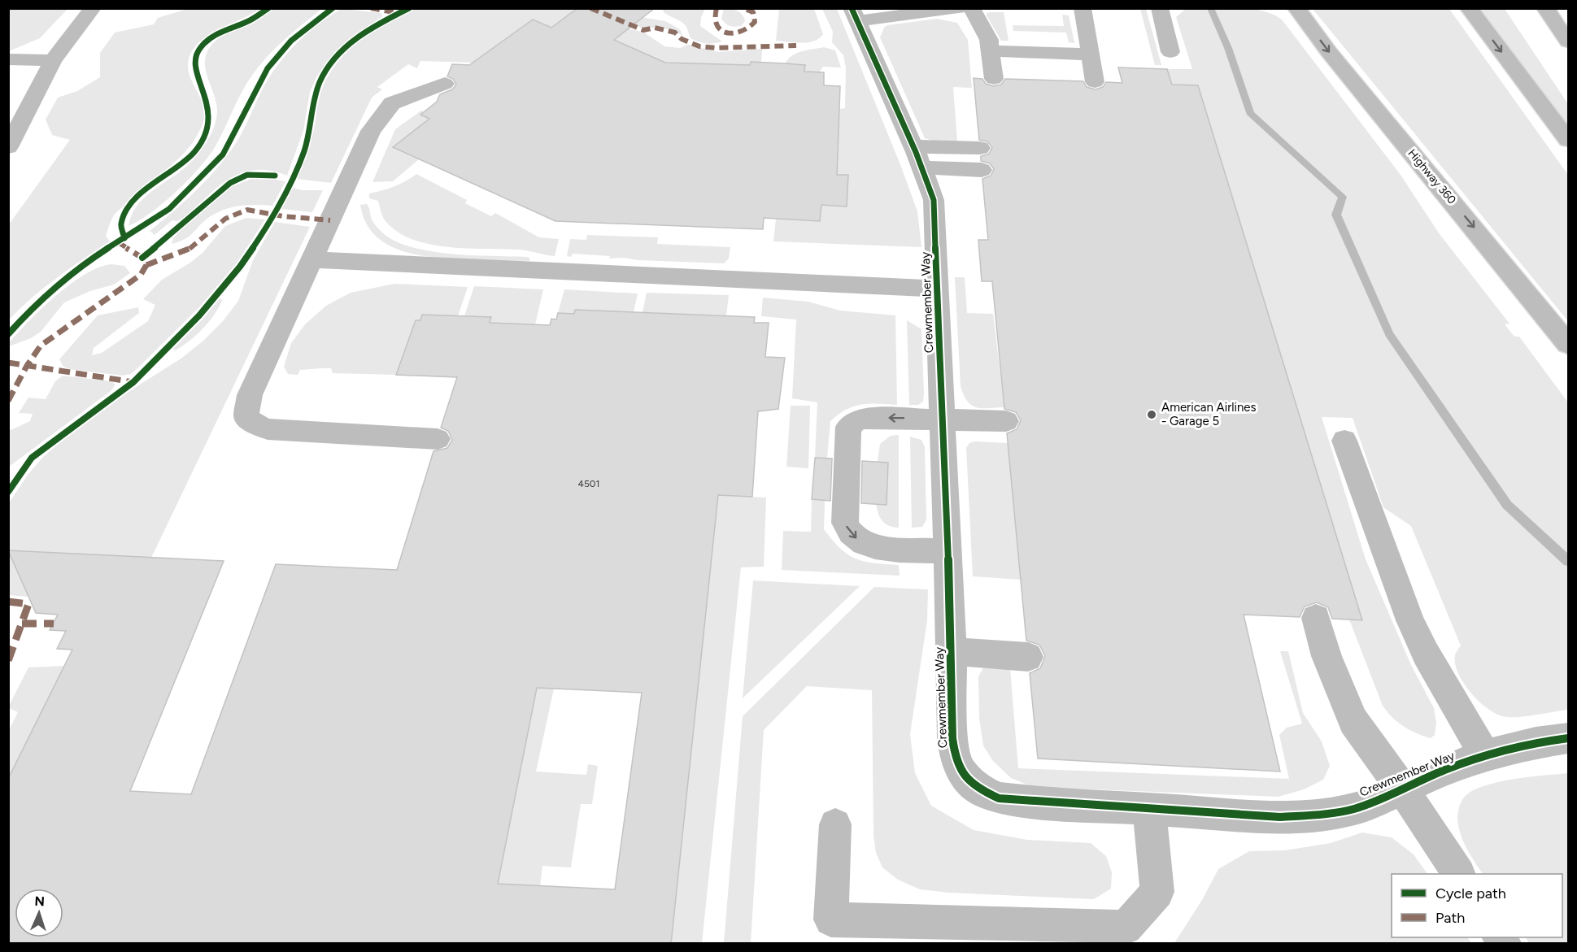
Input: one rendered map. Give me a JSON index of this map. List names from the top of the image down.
{
  "streets": {
    "main road": ["Highway 360", "Crewmember Way"]
  },
  "places": ["American Airlines - Garage 5"],
  "house_numbers": ["4501"],
  "legend": ["Cycle path", "Path"],
  "north": "top"
}
